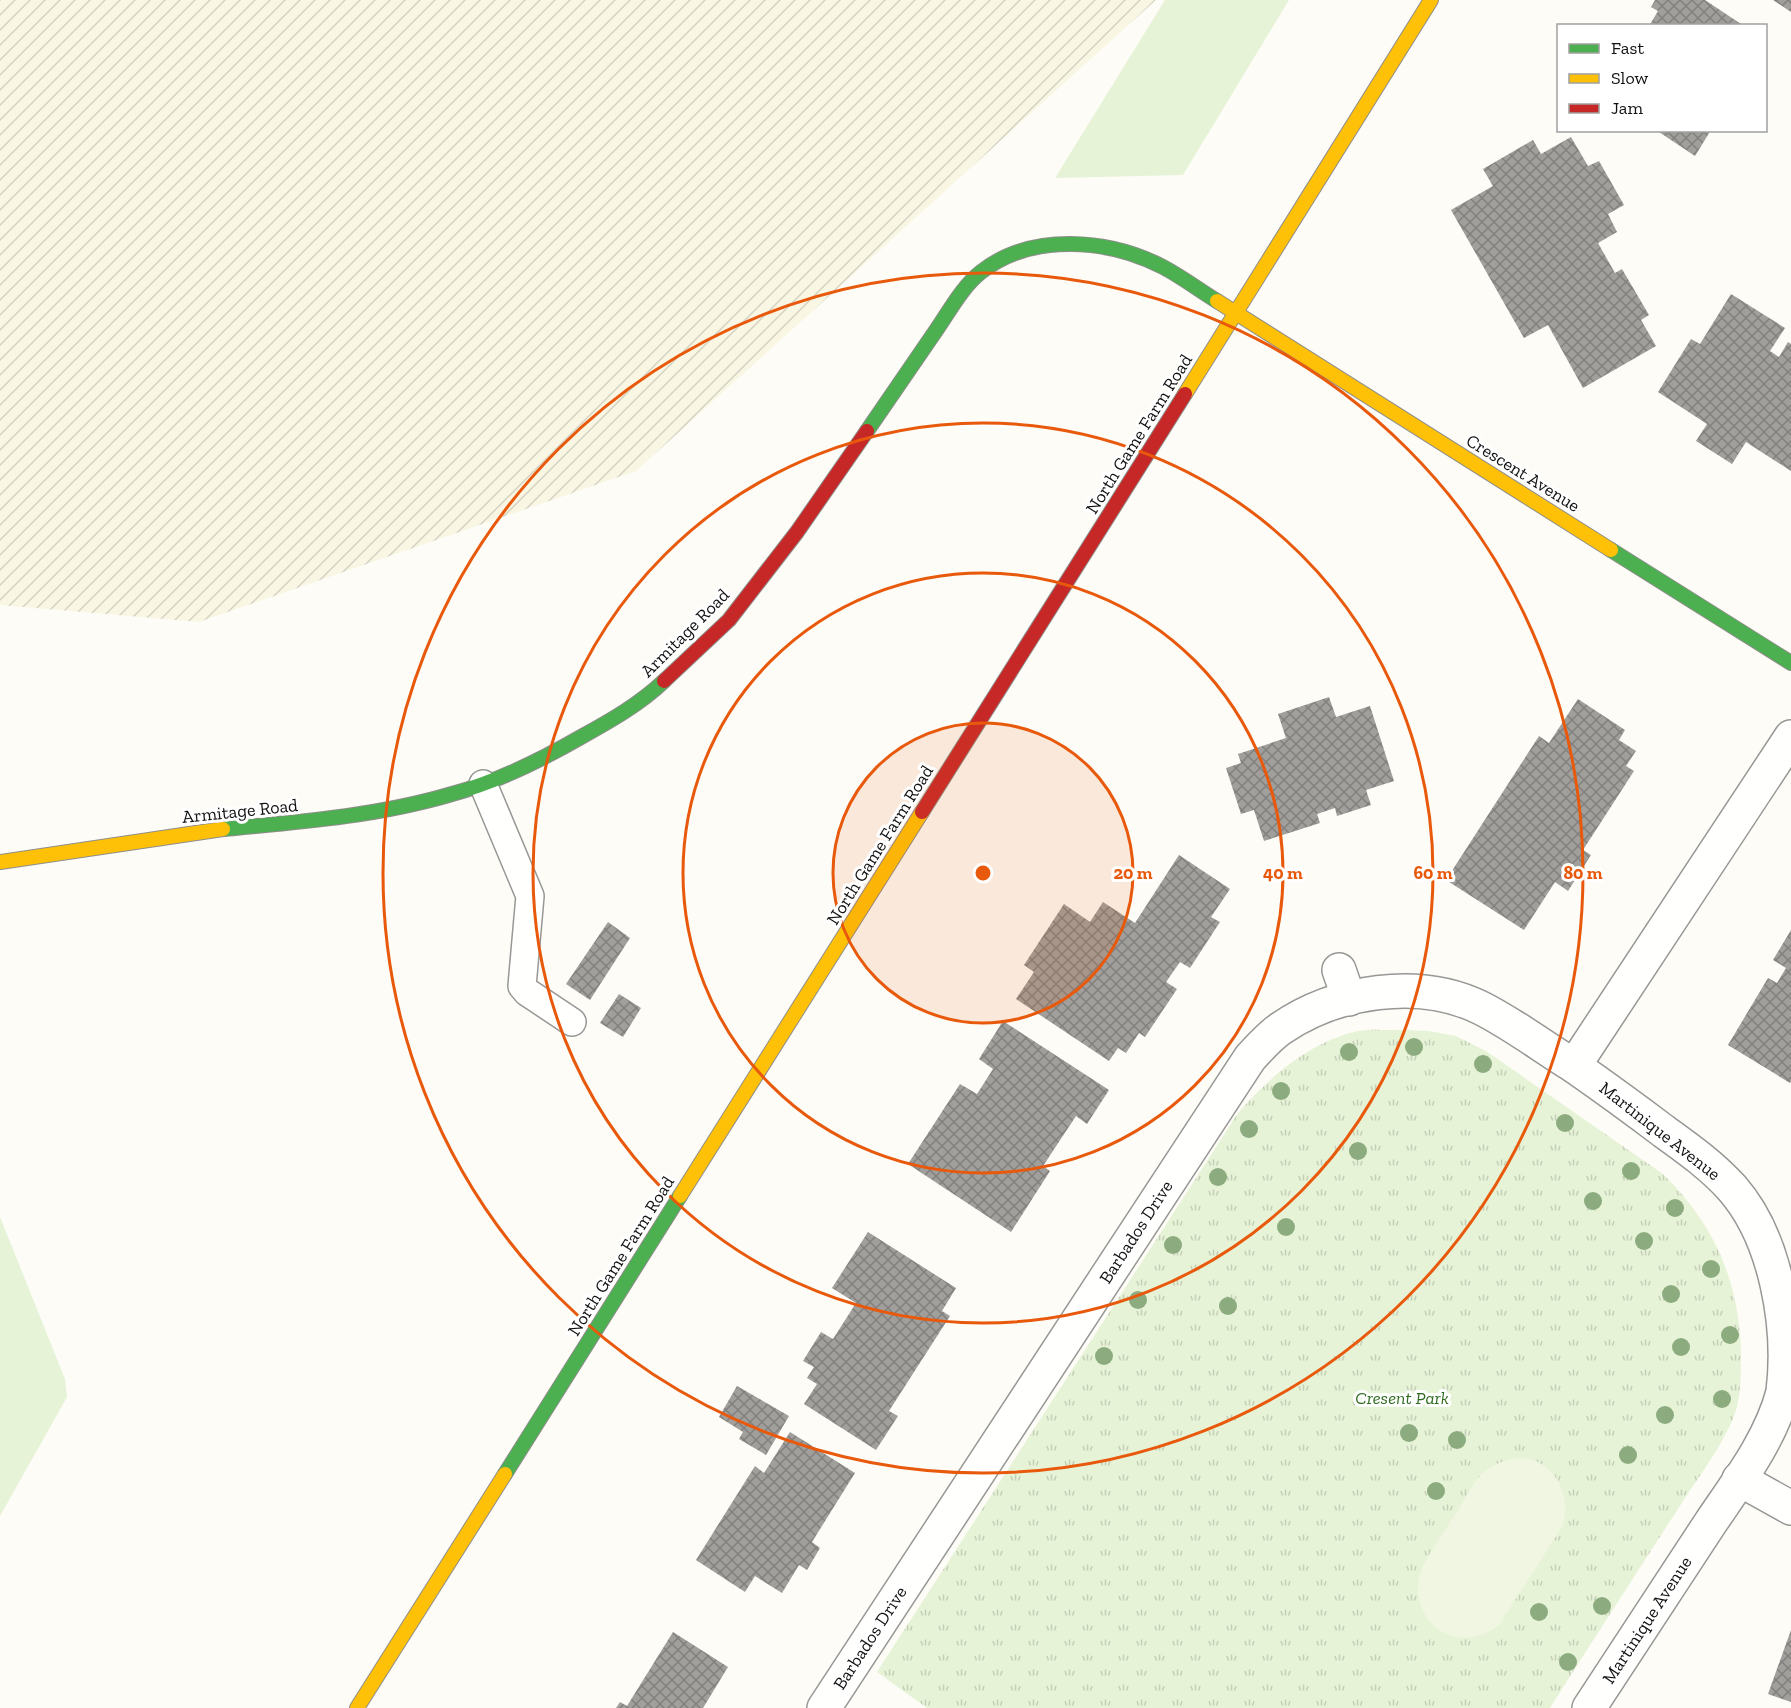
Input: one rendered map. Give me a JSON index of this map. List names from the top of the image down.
{
  "streets": {
    "street": [
      "North Game Farm Road",
      "Crescent Avenue",
      "Armitage Road",
      "Martinique Avenue",
      "Barbados Drive"
    ]
  },
  "crossings": [
    ["North Game Farm Road", "Crescent Avenue"],
    ["North Game Farm Road", "Armitage Road"],
    ["Crescent Avenue", "Armitage Road"],
    ["Martinique Avenue", "Barbados Drive"]
  ],
  "parks": ["Cresent Park"],
  "legend": ["Fast", "Slow", "Jam"],
  "rings": [
    "20 m",
    "40 m",
    "60 m",
    "80 m"
  ]
}
